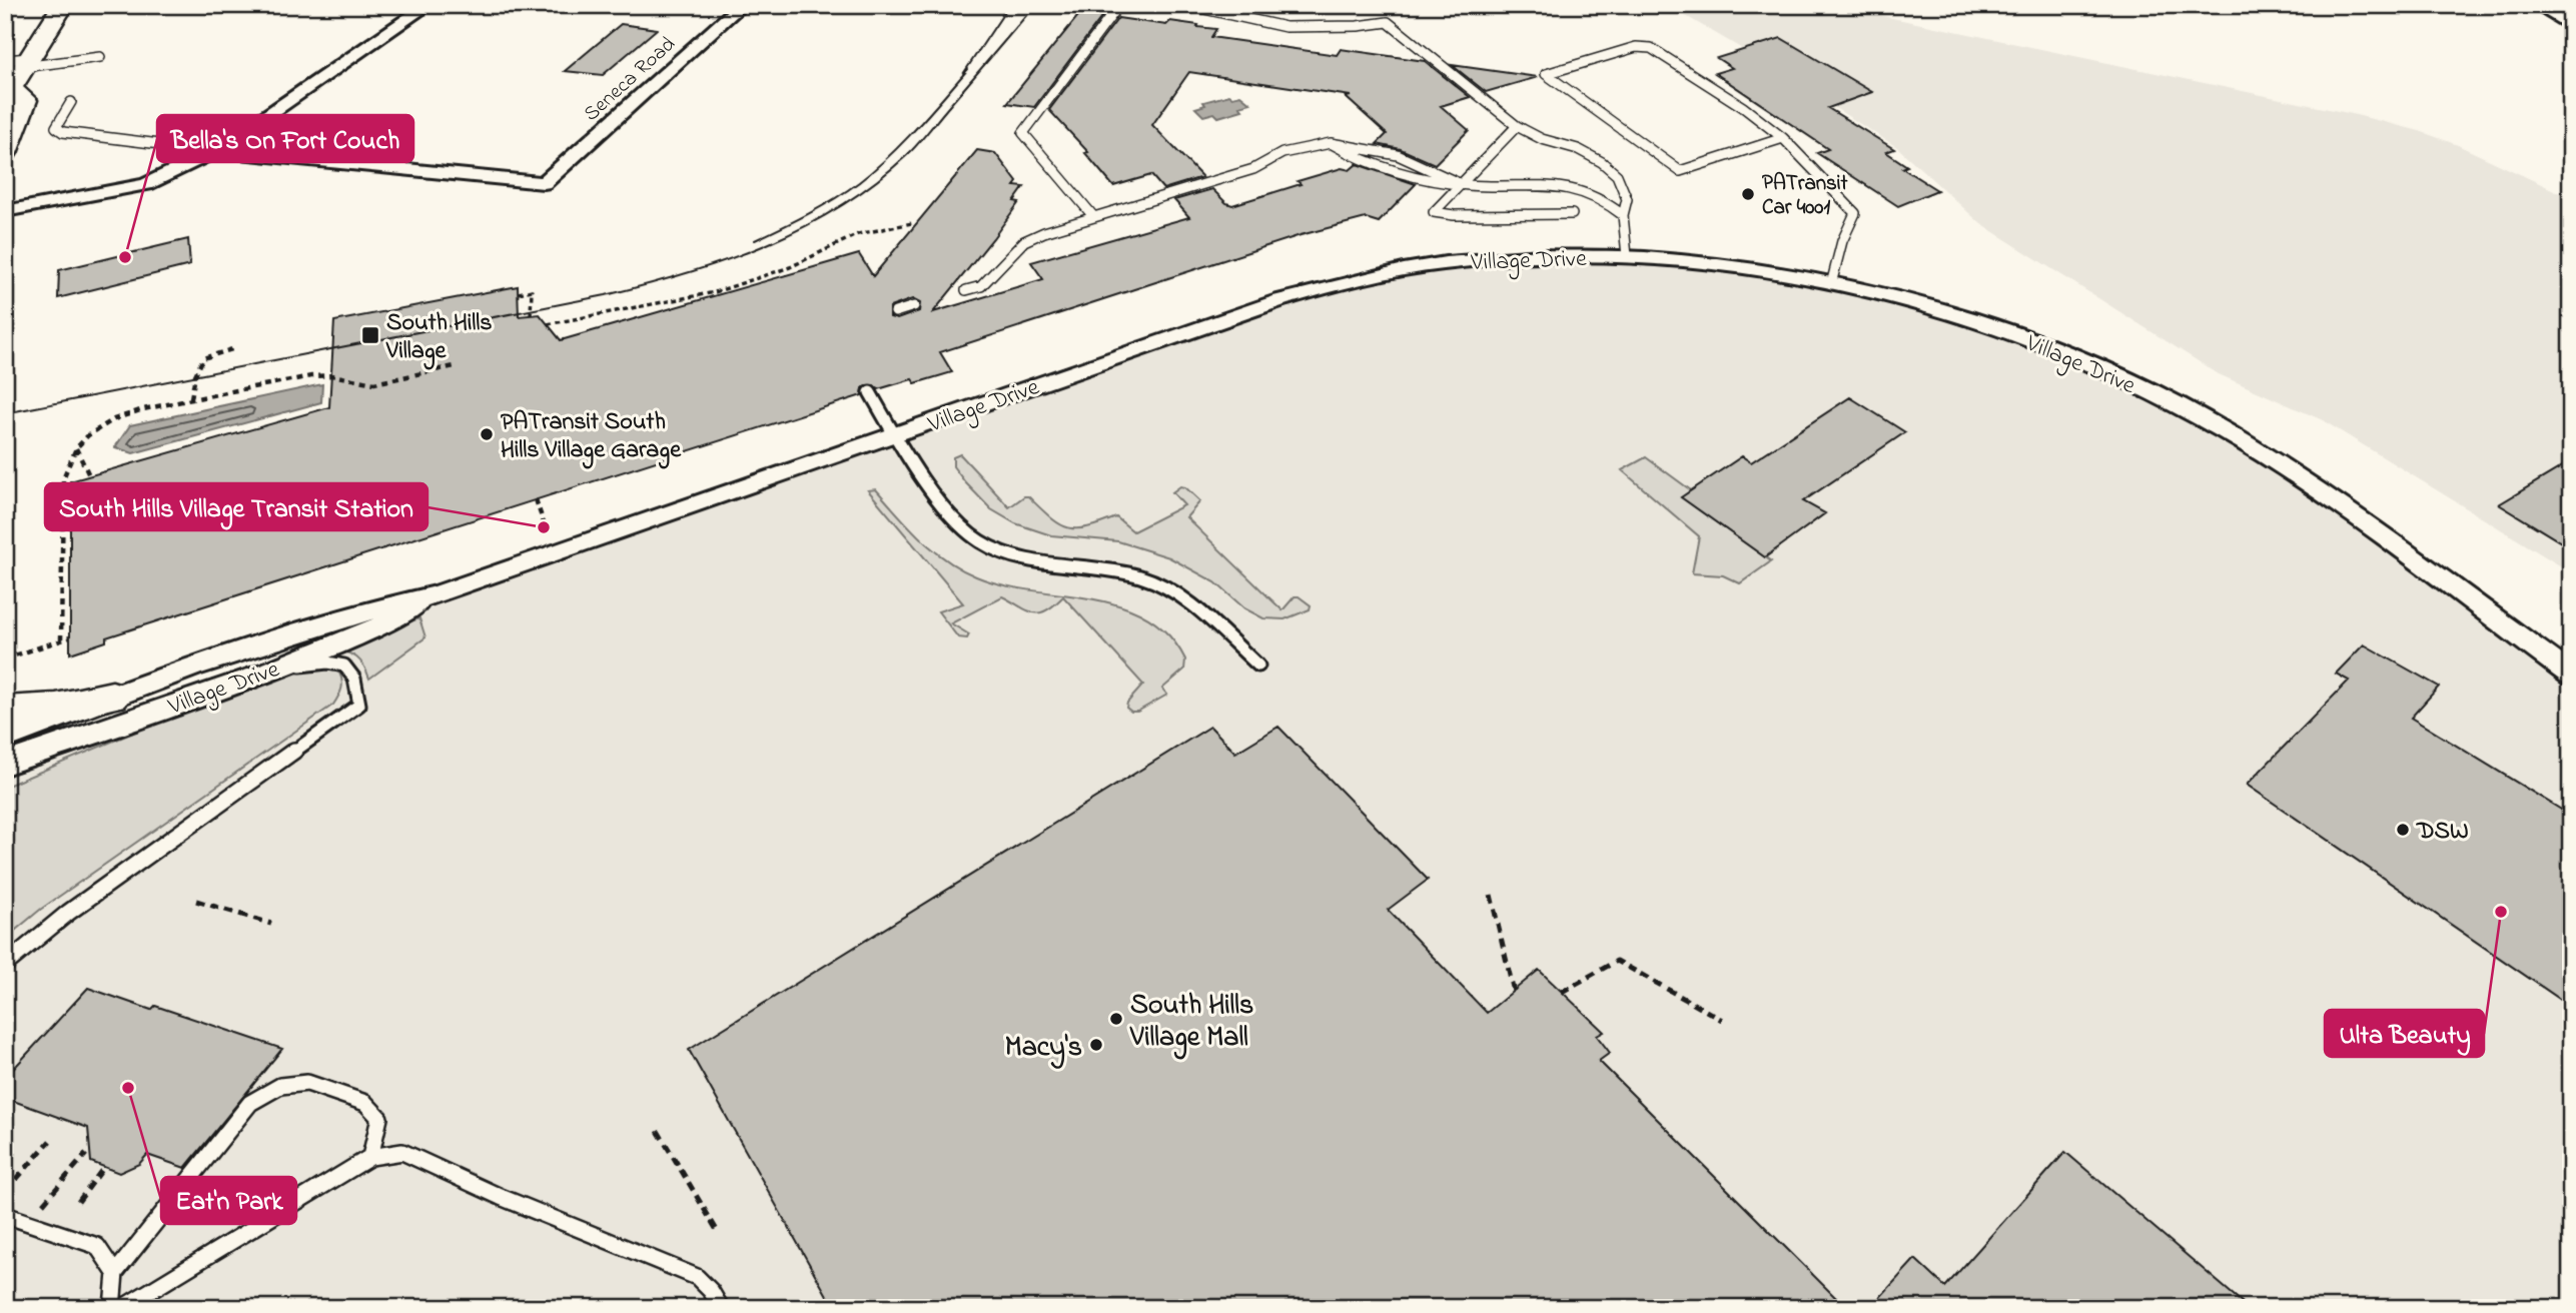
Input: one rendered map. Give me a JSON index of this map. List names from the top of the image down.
{
  "streets": {
    "street": ["Seneca Road", "Village Drive"]
  },
  "places": {
    "other": [
      "PATransit Car 4001",
      "Bella's On Fort Couch",
      "PATransit South Hills Village Garage",
      "South Hills Village Transit Station",
      "DSW",
      "Ulta Beauty",
      "South Hills Village Mall",
      "Macy's",
      "Eat'n Park"
    ],
    "transit": ["South Hills Village"]
  }
}
